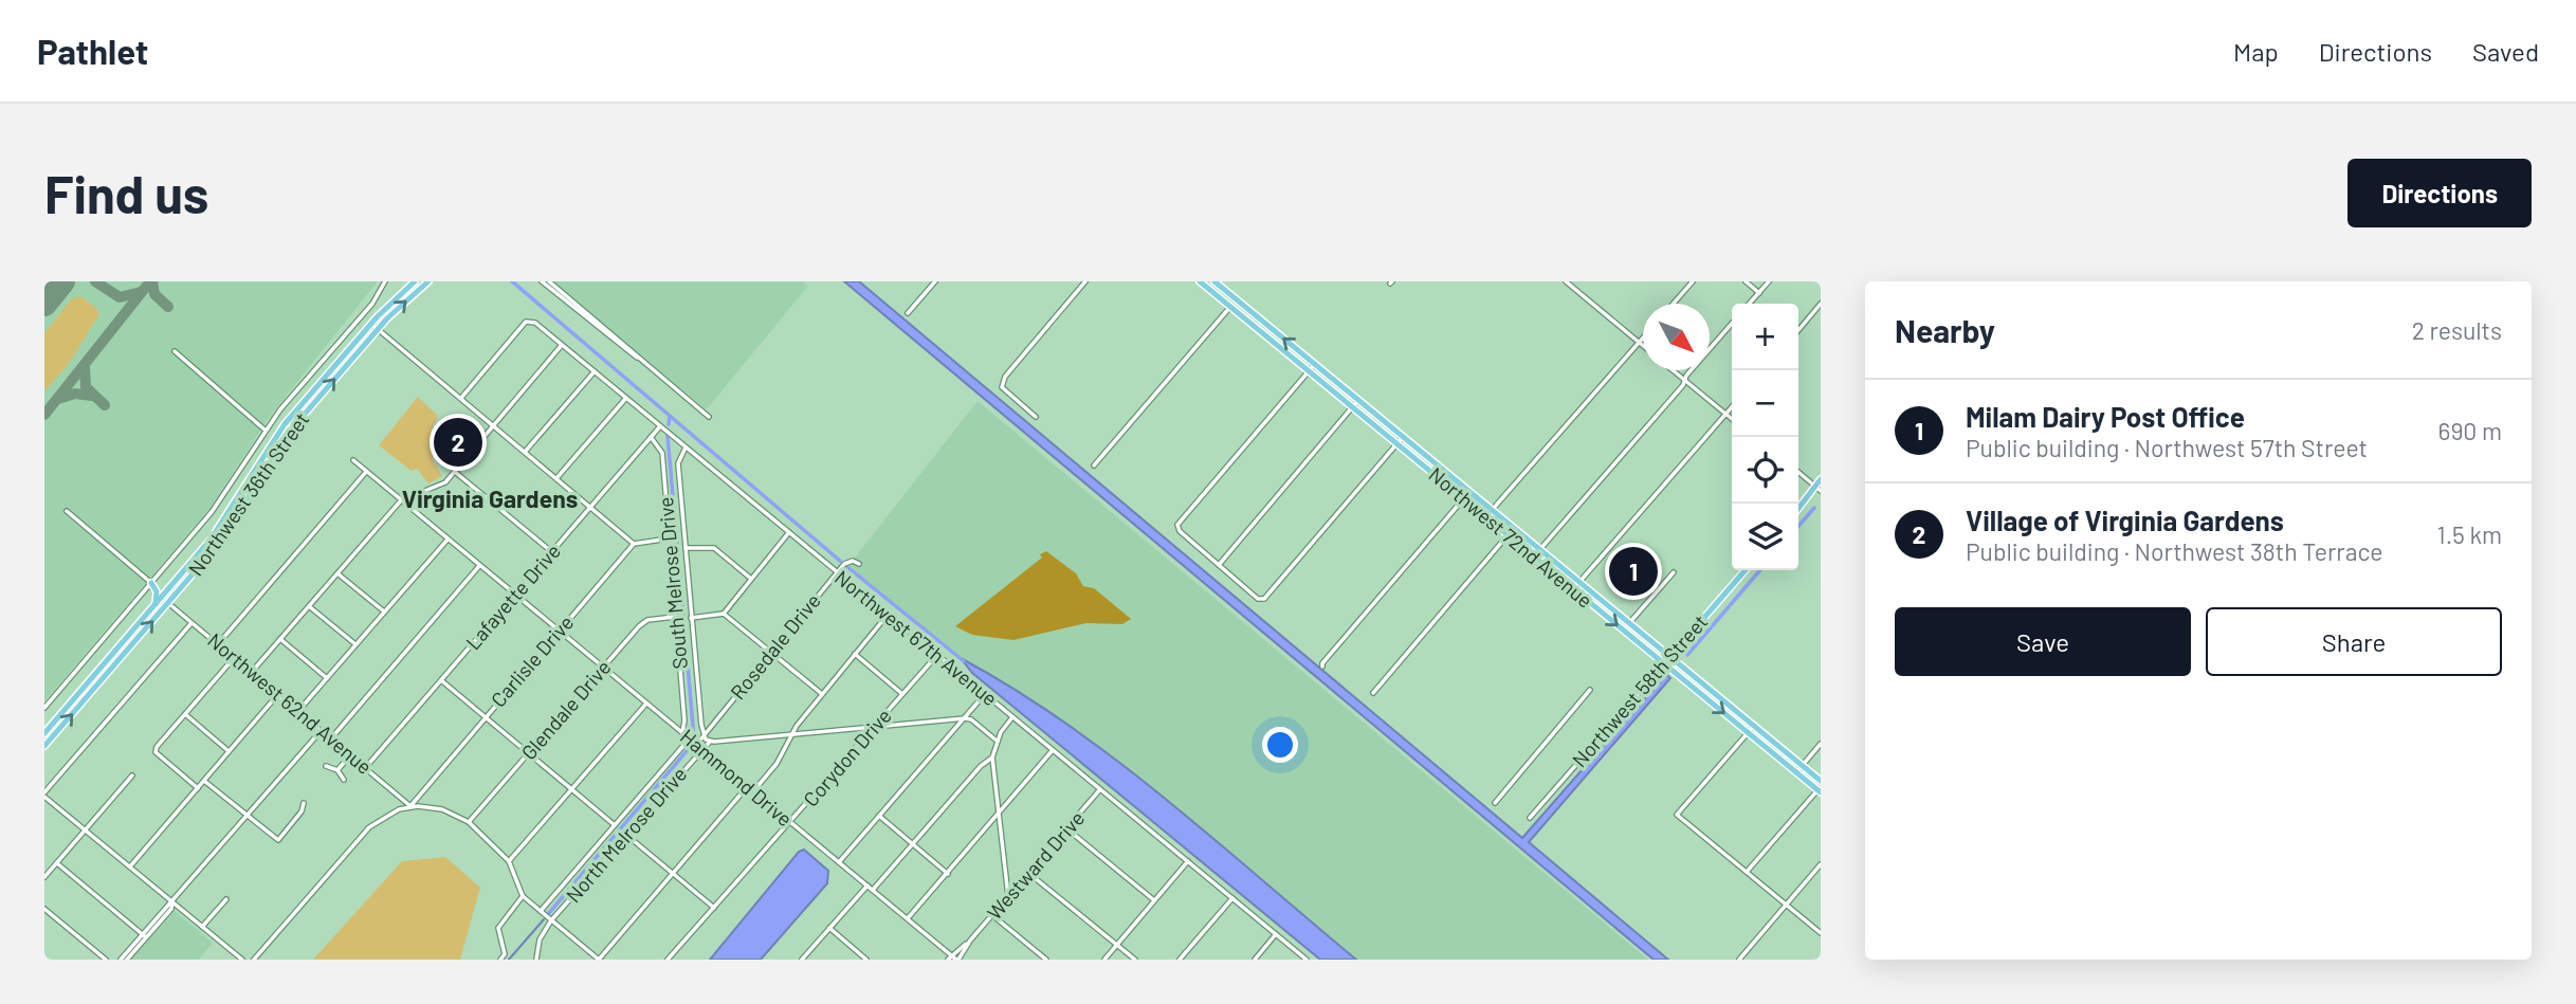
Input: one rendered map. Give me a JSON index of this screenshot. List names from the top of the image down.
{
  "streets": {
    "main road": ["Northwest 36th Street", "Northwest 72nd Avenue", "Northwest 58th Street"],
    "street": [
      "South Melrose Drive",
      "Lafayette Drive",
      "Northwest 67th Avenue",
      "Rosedale Drive",
      "Carlisle Drive",
      "Northwest 62nd Avenue",
      "Glendale Drive",
      "Corydon Drive",
      "Hammond Drive",
      "North Melrose Drive",
      "Westward Drive"
    ]
  },
  "crossings": [
    ["Northwest 36th Street", "Northwest 62nd Avenue"],
    ["Northwest 72nd Avenue", "Northwest 58th Street"],
    ["South Melrose Drive", "Lafayette Drive"],
    ["South Melrose Drive", "Glendale Drive"],
    ["South Melrose Drive", "Hammond Drive"],
    ["Lafayette Drive", "Northwest 67th Avenue"],
    ["Lafayette Drive", "Northwest 62nd Avenue"],
    ["Lafayette Drive", "Hammond Drive"],
    ["Northwest 67th Avenue", "Rosedale Drive"],
    ["Northwest 67th Avenue", "Corydon Drive"],
    ["Northwest 67th Avenue", "Westward Drive"],
    ["Rosedale Drive", "Hammond Drive"],
    ["Rosedale Drive", "North Melrose Drive"],
    ["Carlisle Drive", "Northwest 62nd Avenue"],
    ["Carlisle Drive", "Hammond Drive"],
    ["Glendale Drive", "Hammond Drive"],
    ["Corydon Drive", "Hammond Drive"],
    ["Hammond Drive", "North Melrose Drive"],
    ["Hammond Drive", "Westward Drive"]
  ],
  "districts": ["Virginia Gardens"],
  "north": "bottom right",
  "page": {
    "header": "Pathlet",
    "nav": ["Map", "Directions", "Saved"],
    "buttons": [
      "Directions",
      ["Save", "Share"]
    ],
    "title": "Find us",
    "heading": ["Nearby", "2 results"],
    "map_buttons": ["+", "−"],
    "list": [
      {
        "mark": "1",
        "name": "Milam Dairy Post Office",
        "note": "Public building · Northwest 57th Street",
        "value": "690 m"
      },
      {
        "mark": "2",
        "name": "Village of Virginia Gardens",
        "note": "Public building · Northwest 38th Terrace",
        "value": "1.5 km"
      }
    ],
    "pins": ["2", "1"]
  }
}
